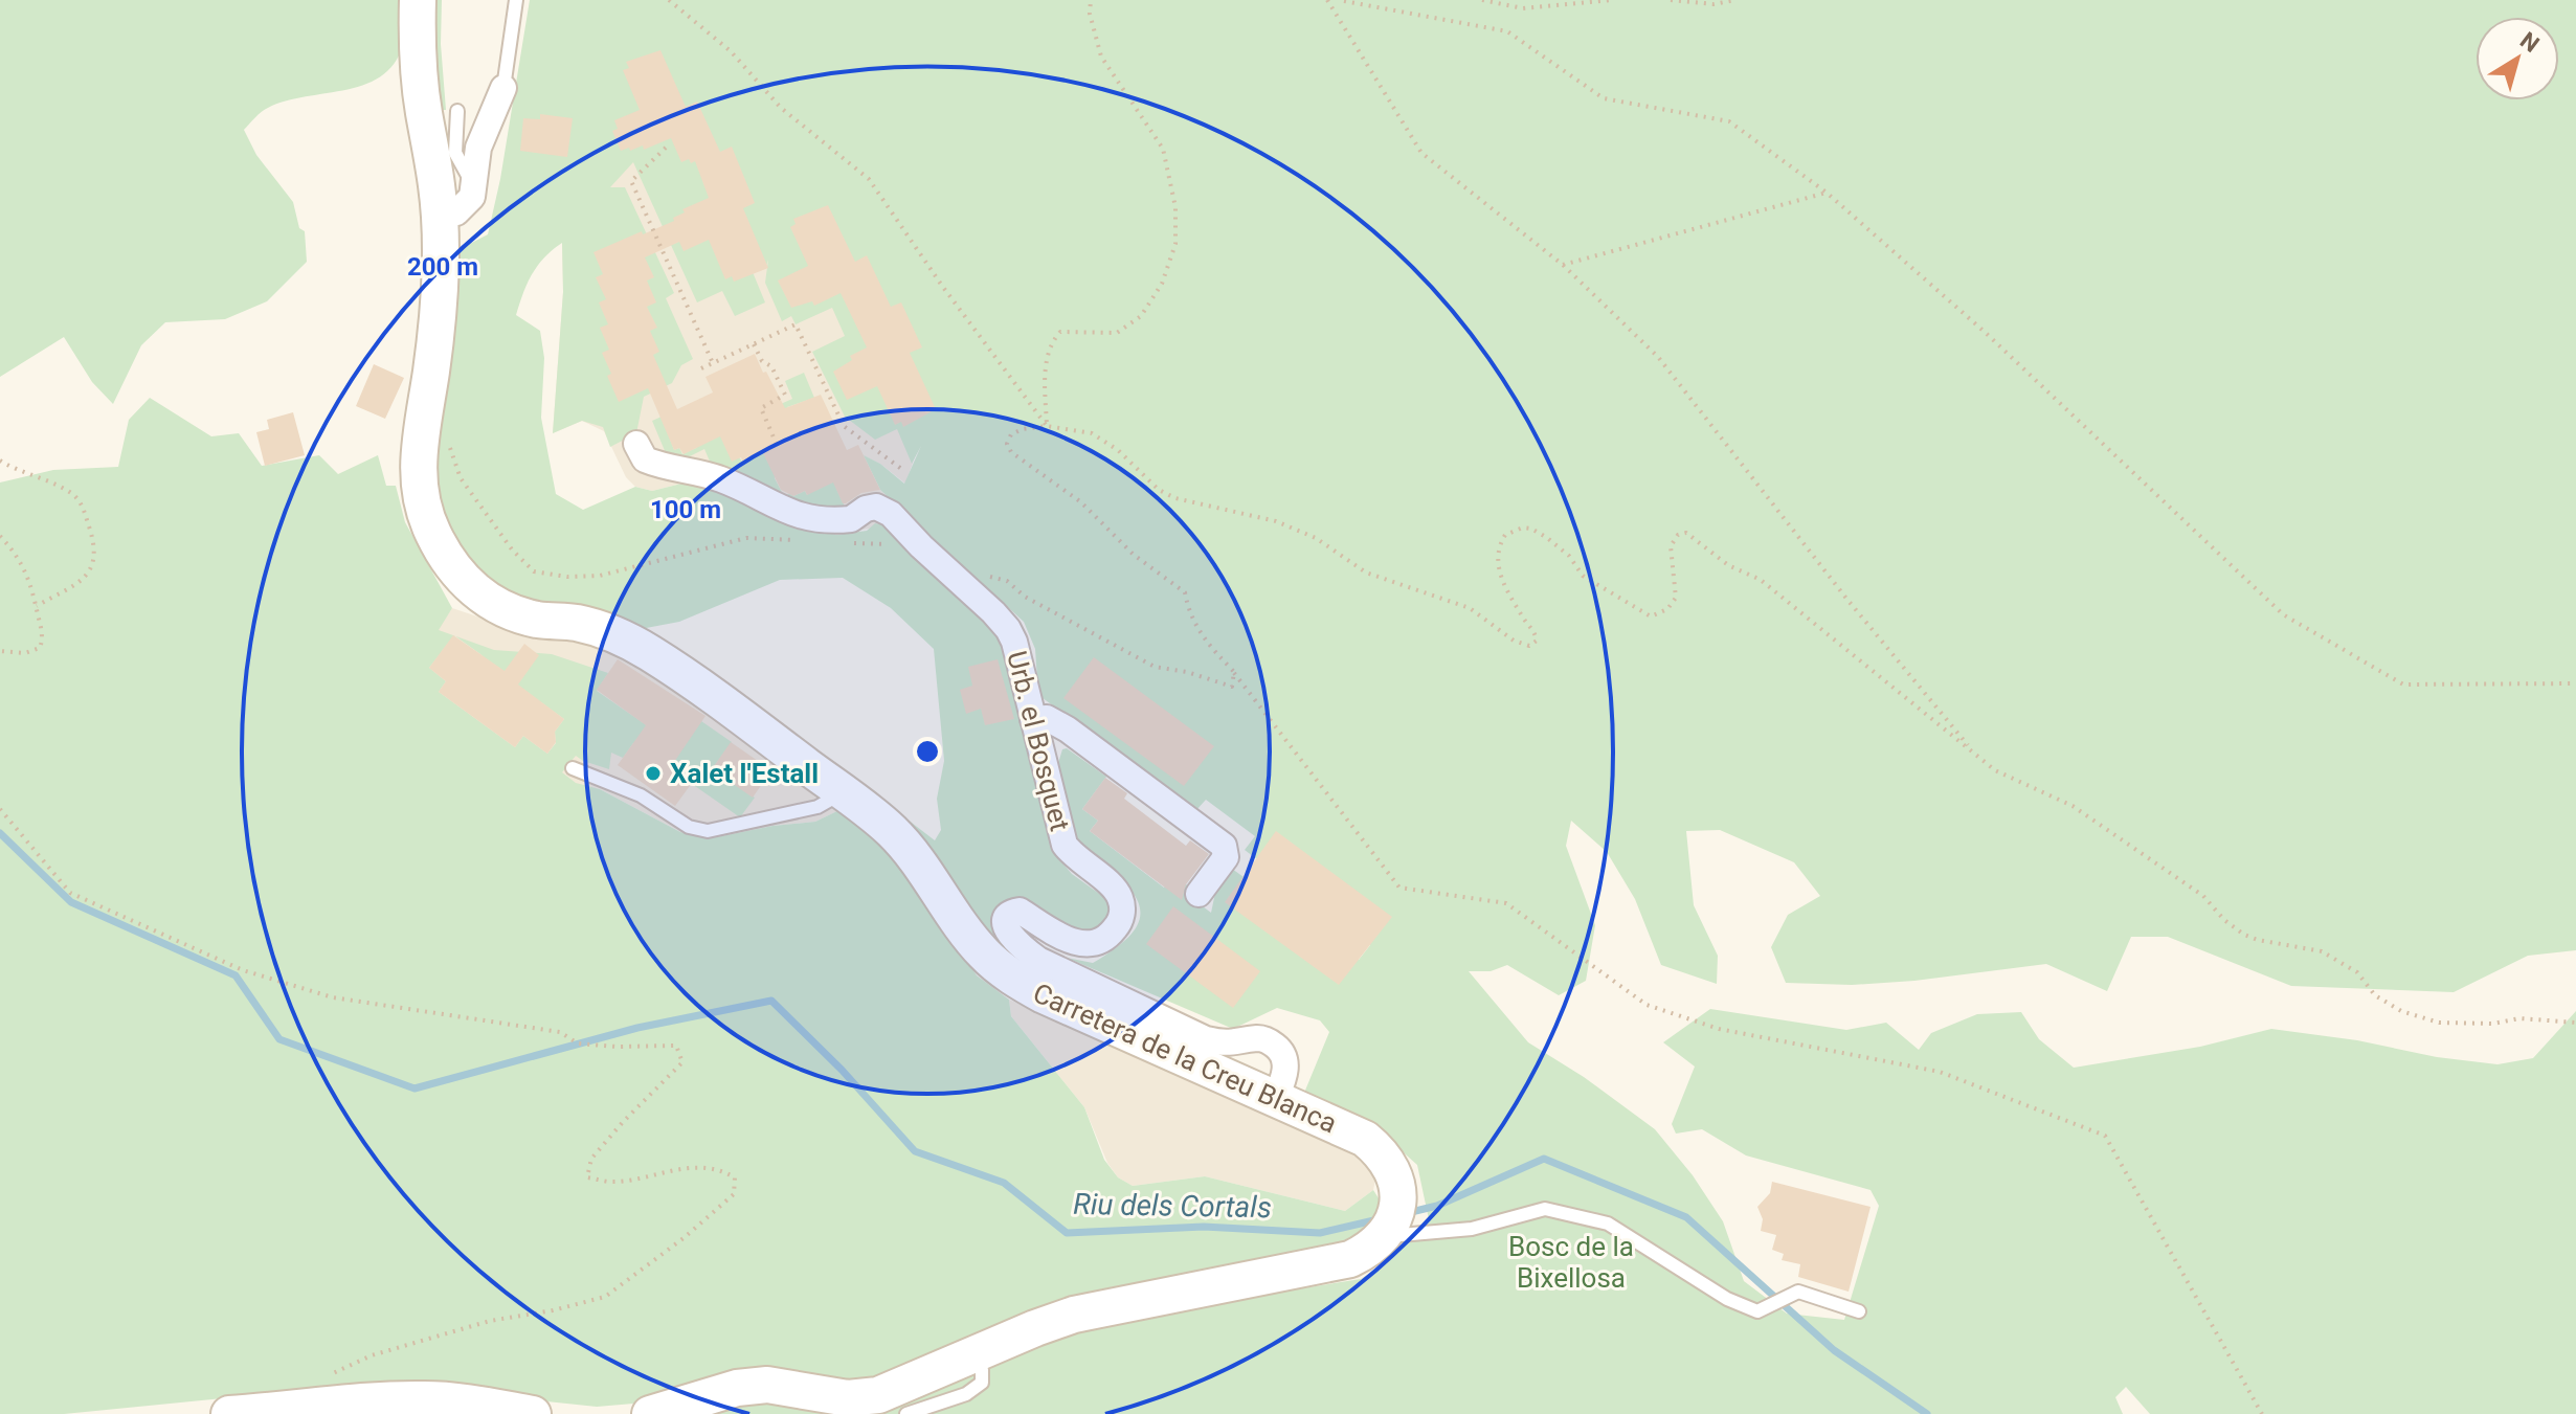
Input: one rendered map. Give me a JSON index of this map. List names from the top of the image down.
{
  "streets": {
    "main road": ["Carretera de la Creu Blanca"],
    "street": ["Urb. el Bosquet"]
  },
  "crossings": [
    ["Urb. el Bosquet", "Carretera de la Creu Blanca"]
  ],
  "water": ["Riu dels Cortals"],
  "parks": ["Bosc de la Bixellosa"],
  "places": ["Xalet l'Estall"],
  "north": "top right",
  "rings": ["200 m", "100 m"]
}
